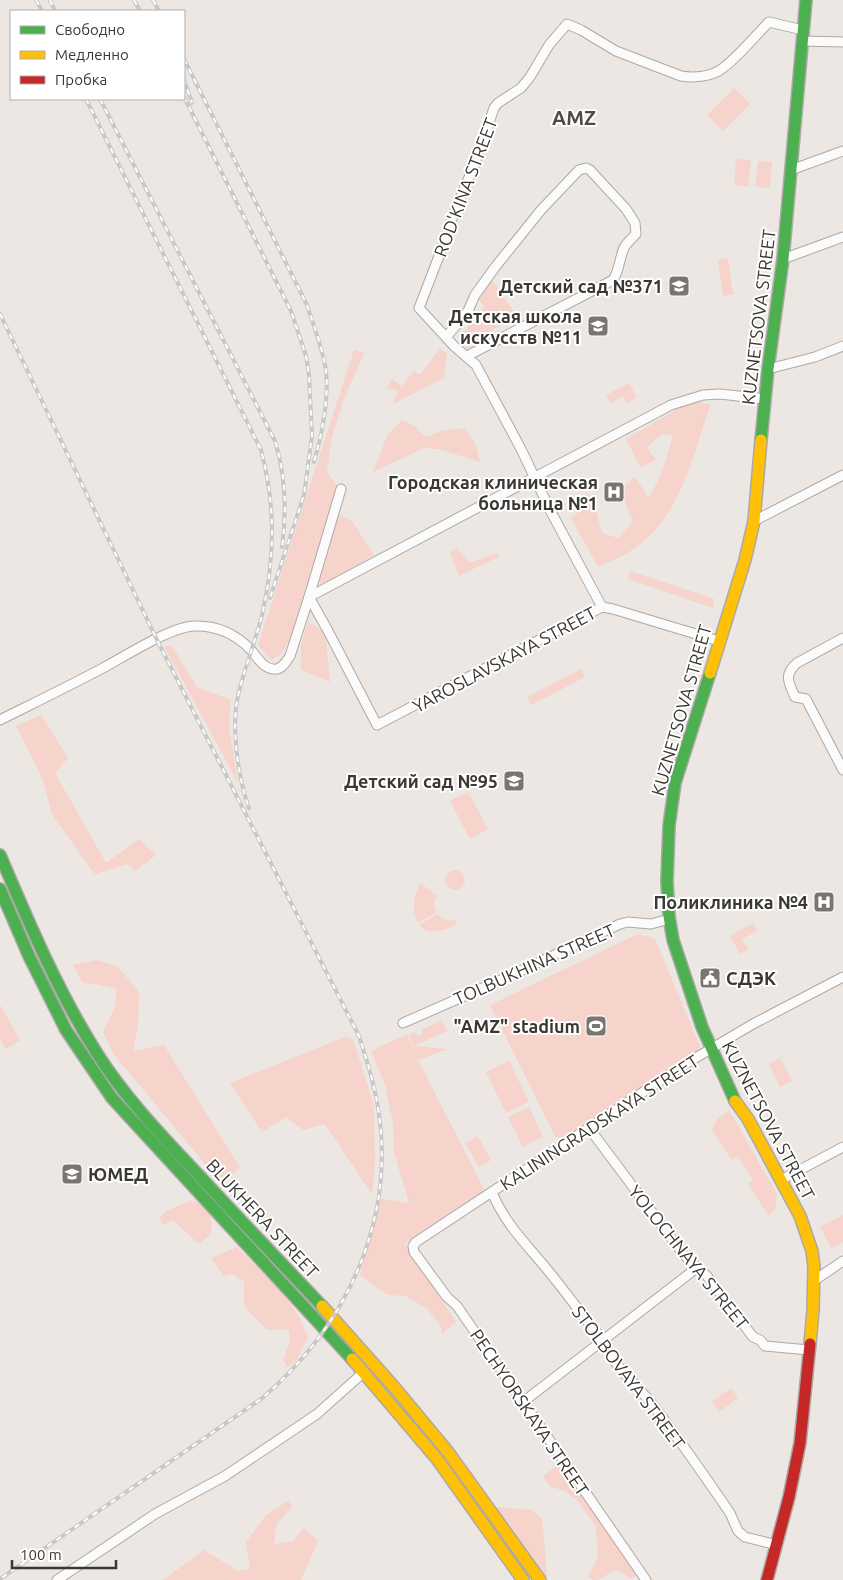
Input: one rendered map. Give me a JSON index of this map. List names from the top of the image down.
{
  "streets": {
    "main road": ["KUZNETSOVA STREET", "BLUKHERA STREET"],
    "street": [
      "ROD'KINA STREET",
      "YAROSLAVSKAYA STREET",
      "TOLBUKHINA STREET",
      "KALININGRADSKAYA STREET",
      "YOLOCHNAYA STREET",
      "STOLBOVAYA STREET",
      "PECHYORSKAYA STREET"
    ]
  },
  "crossings": [
    ["ROD'KINA STREET", "KUZNETSOVA STREET"],
    ["ROD'KINA STREET", "YAROSLAVSKAYA STREET"],
    ["KUZNETSOVA STREET", "YAROSLAVSKAYA STREET"],
    ["KUZNETSOVA STREET", "TOLBUKHINA STREET"],
    ["KUZNETSOVA STREET", "KALININGRADSKAYA STREET"],
    ["KUZNETSOVA STREET", "YOLOCHNAYA STREET"],
    ["KUZNETSOVA STREET", "STOLBOVAYA STREET"],
    ["KALININGRADSKAYA STREET", "YOLOCHNAYA STREET"],
    ["KALININGRADSKAYA STREET", "STOLBOVAYA STREET"],
    ["KALININGRADSKAYA STREET", "PECHYORSKAYA STREET"]
  ],
  "districts": ["AMZ"],
  "places": {
    "school or university": [
      "Детский сад №371",
      "Детская школа искусств №11",
      "Детский сад №95",
      "ЮМЕД"
    ],
    "hospital": ["Городская клиническая больница №1", "Поликлиника №4"],
    "public building": ["СДЭК"],
    "sports": ["\"AMZ\" stadium"]
  },
  "legend": ["Свободно", "Медленно", "Пробка"],
  "scale_bar": "100 m"
}
